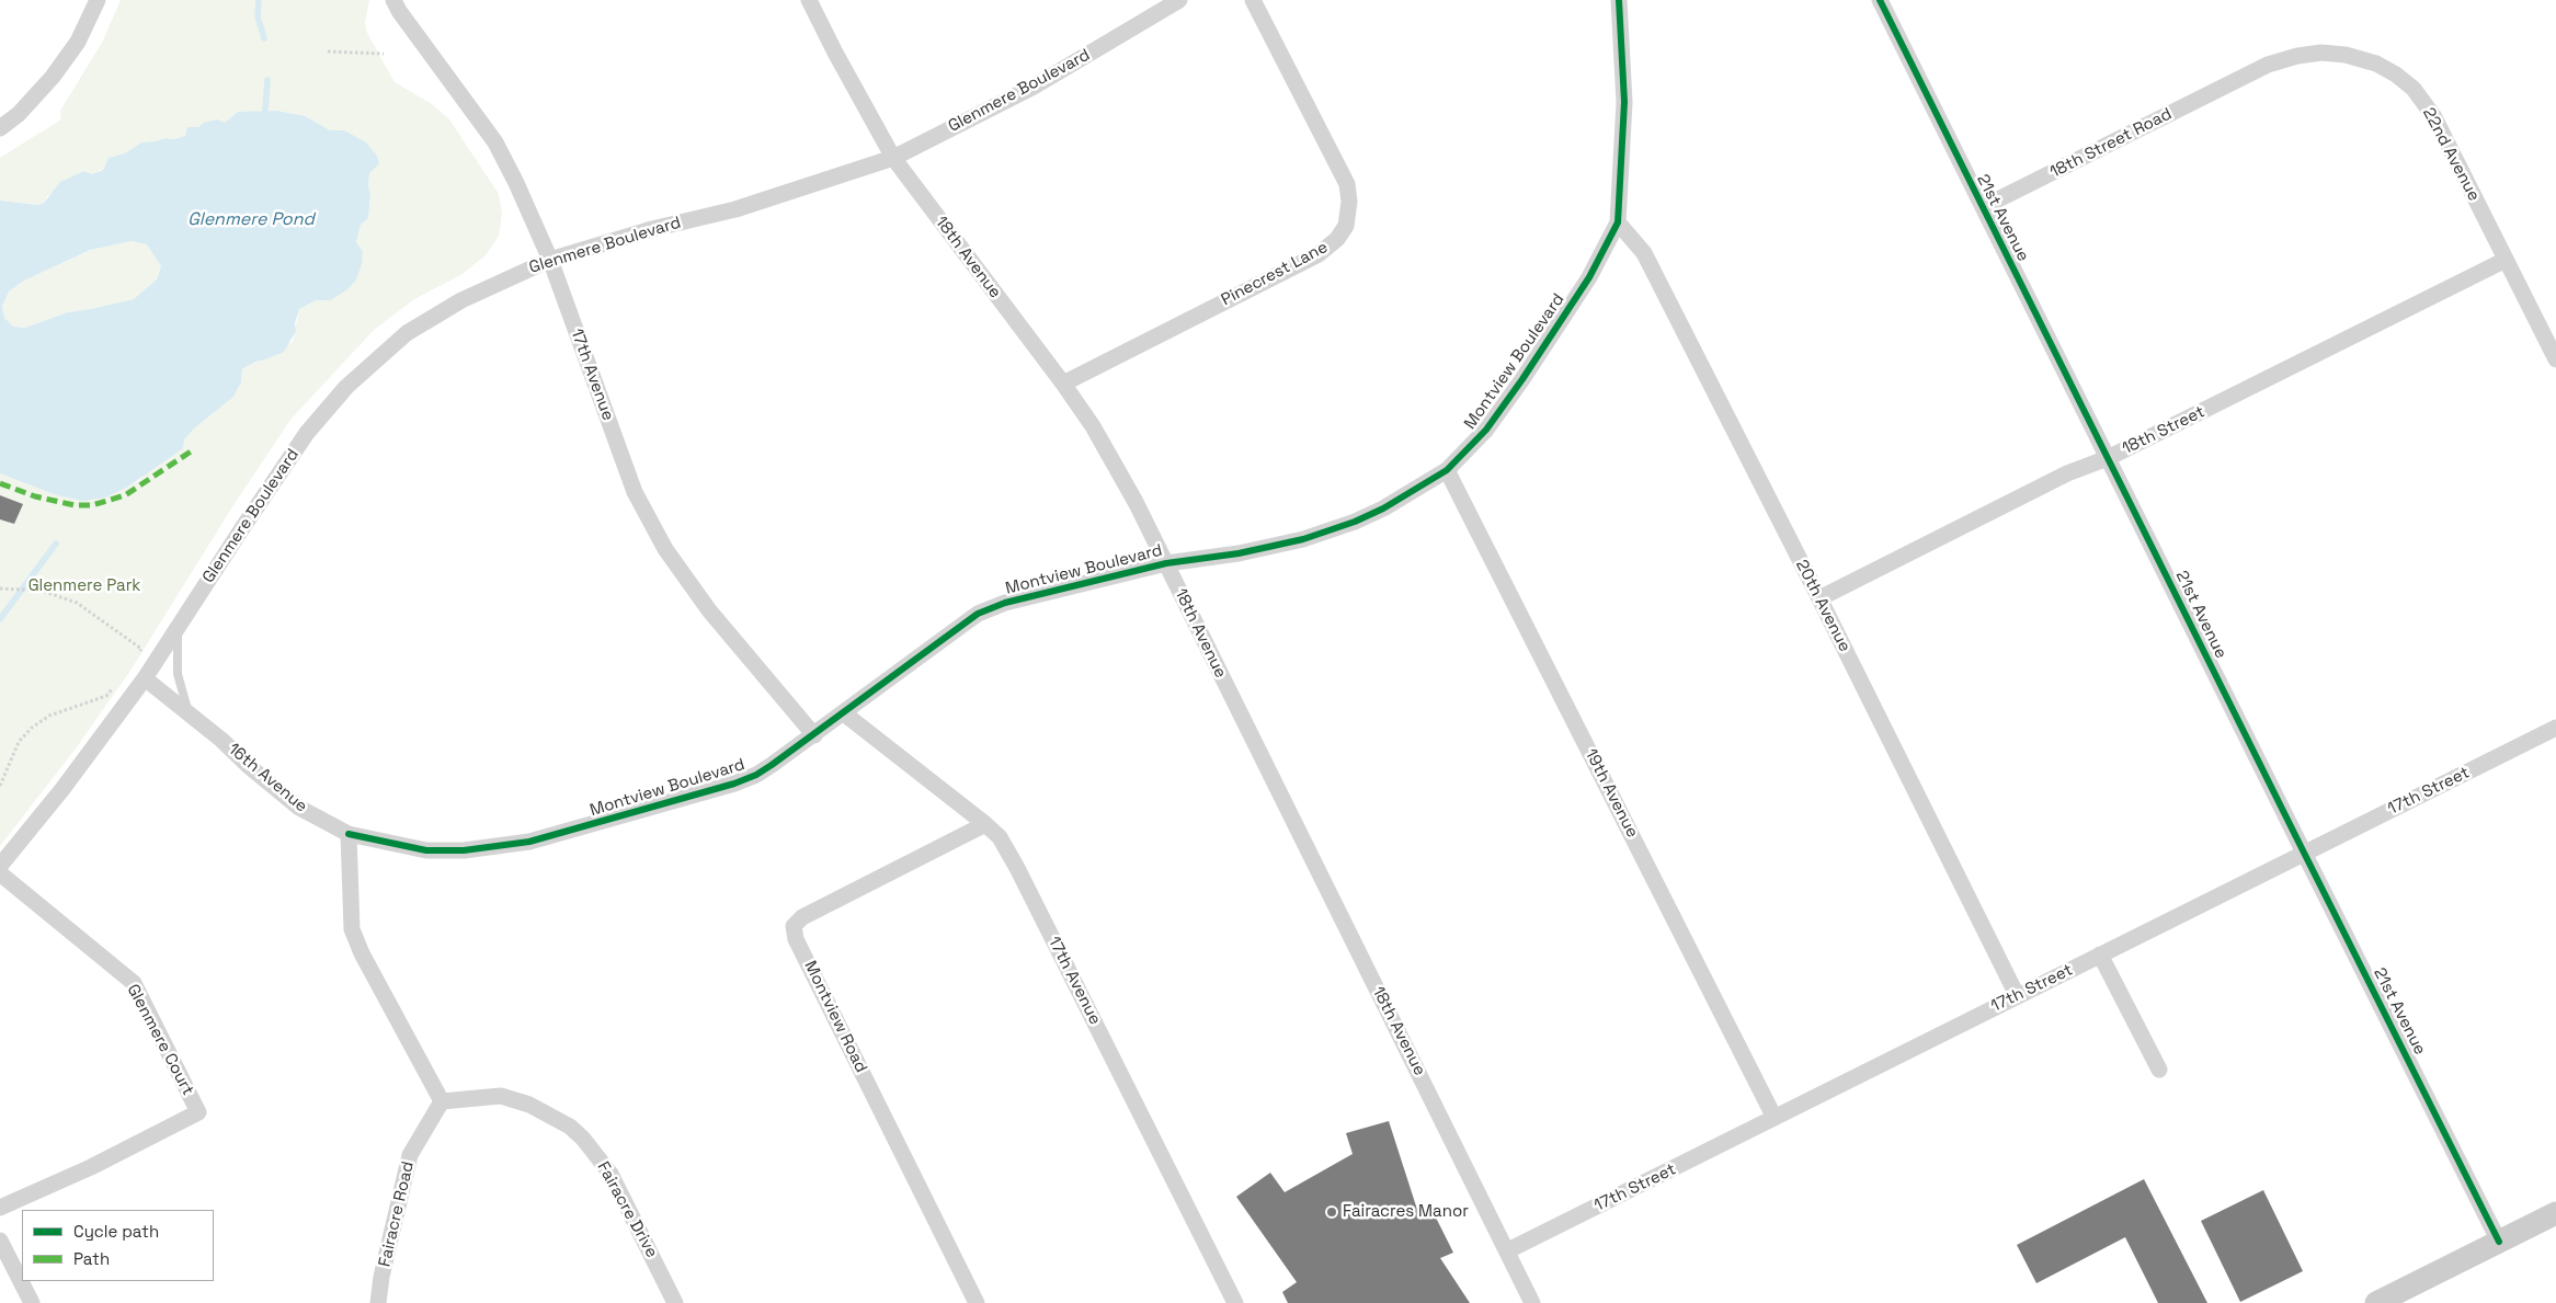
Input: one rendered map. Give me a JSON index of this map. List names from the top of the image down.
{
  "streets": {
    "street": [
      "Glenmere Boulevard",
      "18th Street Road",
      "22nd Avenue",
      "21st Avenue",
      "18th Avenue",
      "Pinecrest Lane",
      "Montview Boulevard",
      "17th Avenue",
      "18th Street",
      "20th Avenue",
      "16th Avenue",
      "17th Street",
      "19th Avenue",
      "Montview Road",
      "Glenmere Court",
      "Fairacre Drive",
      "Fairacre Road"
    ]
  },
  "crossings": [
    ["Glenmere Boulevard", "18th Avenue"],
    ["Glenmere Boulevard", "17th Avenue"],
    ["Glenmere Boulevard", "16th Avenue"],
    ["18th Street Road", "22nd Avenue"],
    ["18th Street Road", "21st Avenue"],
    ["22nd Avenue", "18th Street"],
    ["21st Avenue", "18th Street"],
    ["21st Avenue", "17th Street"],
    ["18th Avenue", "Pinecrest Lane"],
    ["18th Avenue", "Montview Boulevard"],
    ["18th Avenue", "17th Street"],
    ["Montview Boulevard", "17th Avenue"],
    ["Montview Boulevard", "20th Avenue"],
    ["Montview Boulevard", "16th Avenue"],
    ["Montview Boulevard", "19th Avenue"],
    ["17th Avenue", "Montview Road"],
    ["18th Street", "20th Avenue"],
    ["20th Avenue", "17th Street"],
    ["17th Street", "19th Avenue"],
    ["Fairacre Drive", "Fairacre Road"]
  ],
  "water": ["Glenmere Pond"],
  "parks": ["Glenmere Park"],
  "places": ["Fairacres Manor"],
  "legend": ["Cycle path", "Path"]
}
